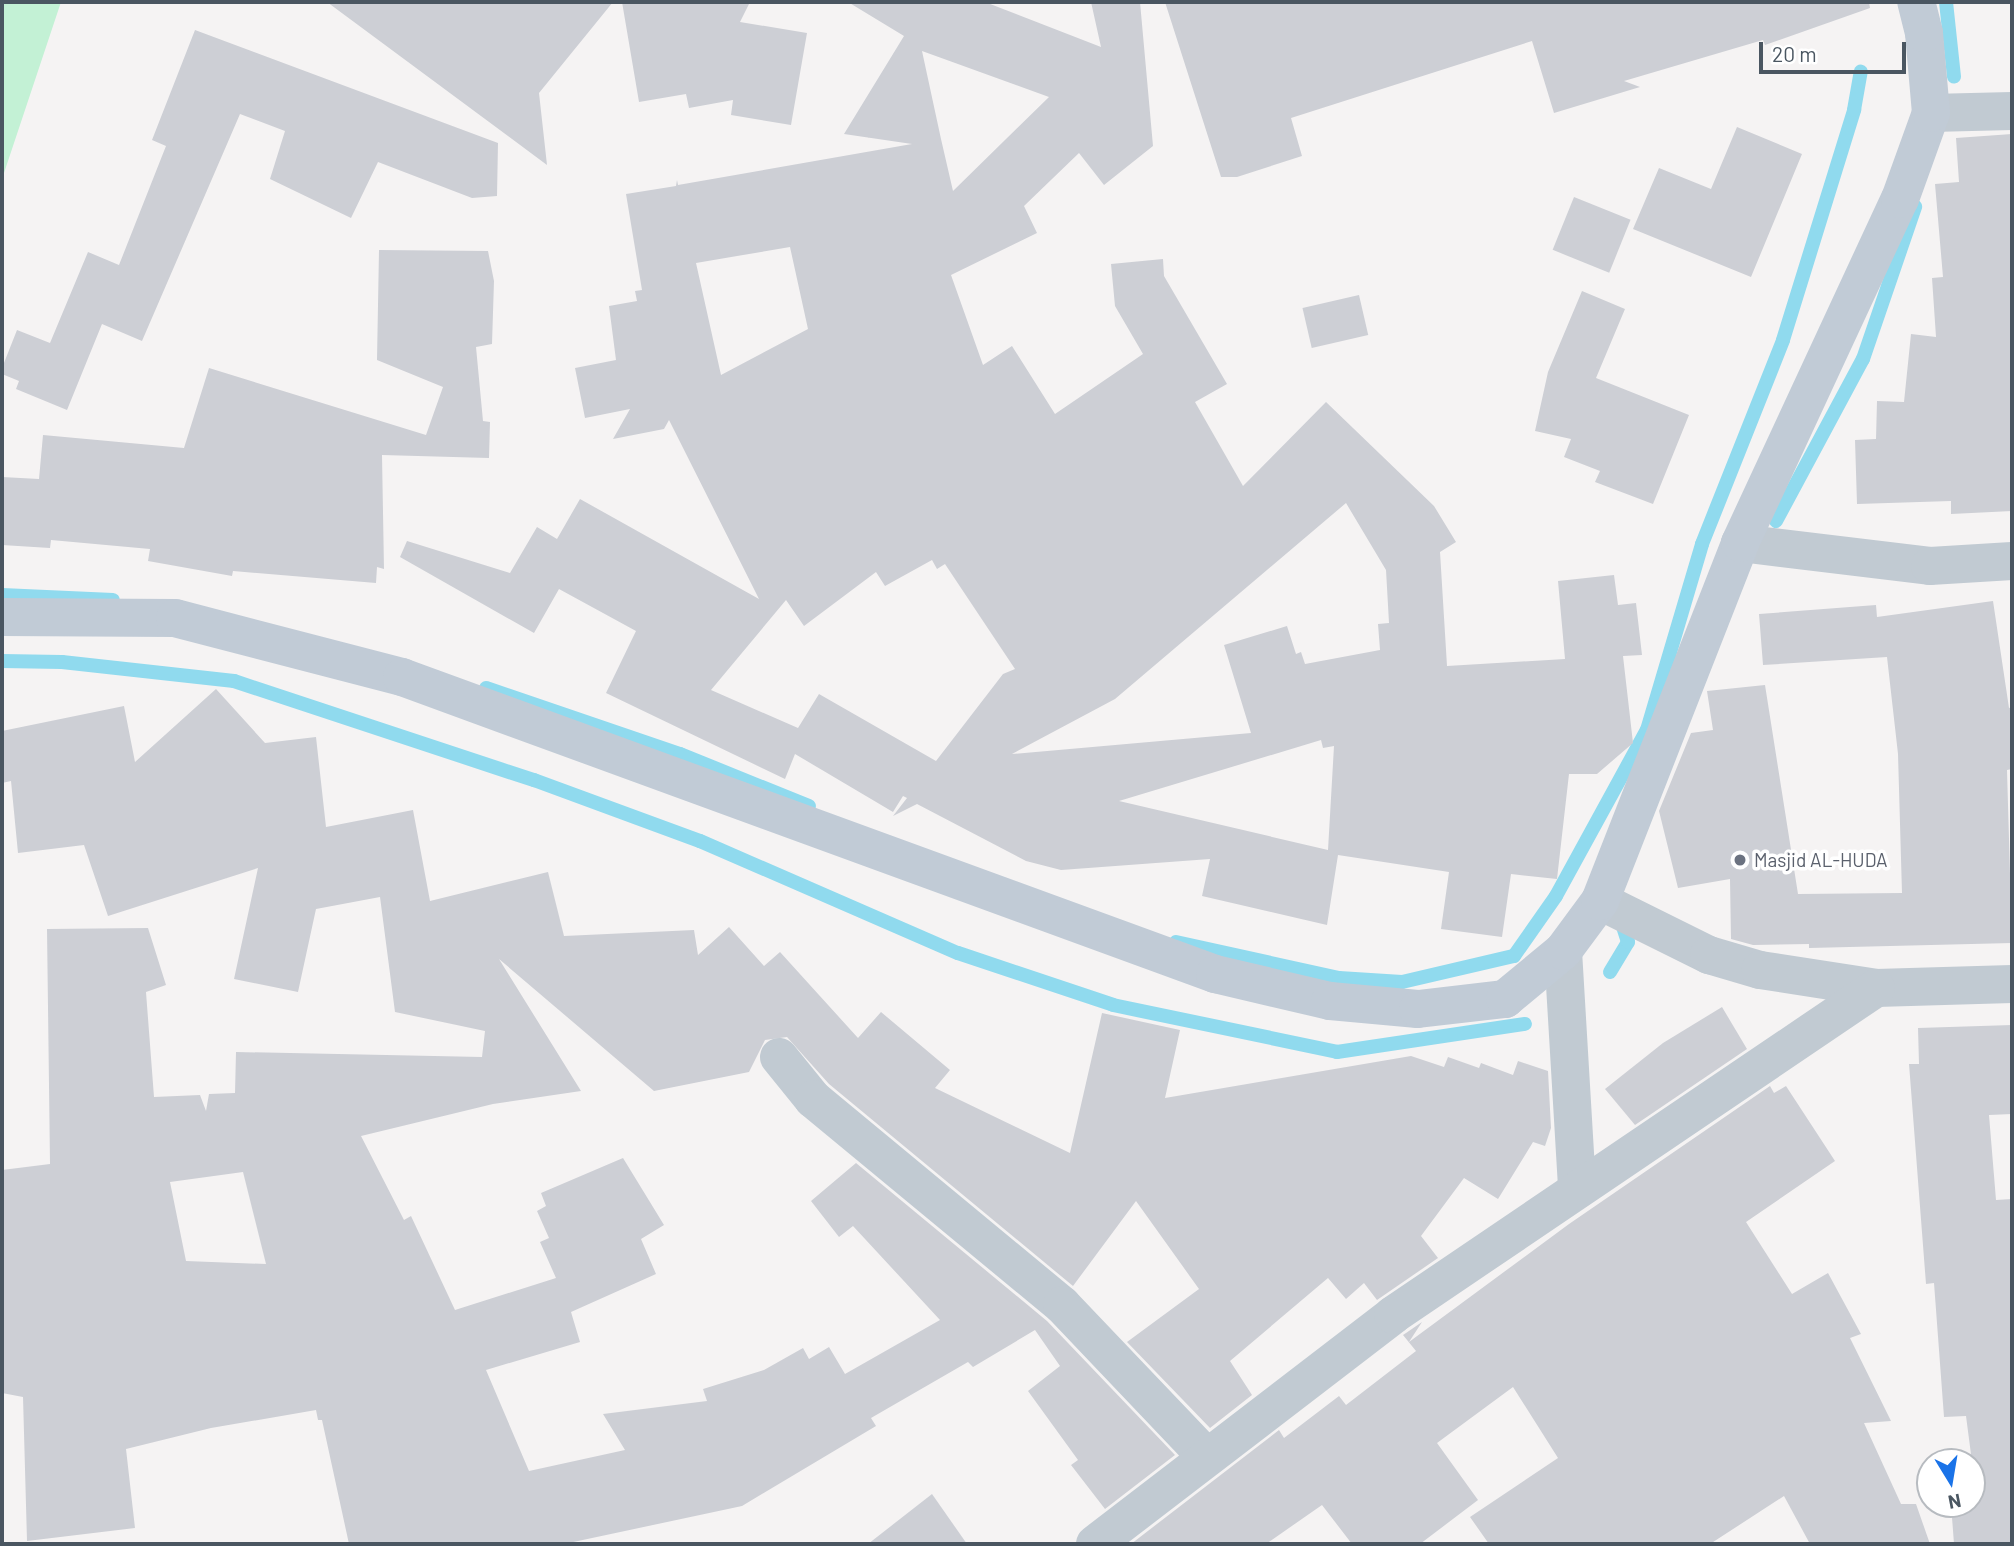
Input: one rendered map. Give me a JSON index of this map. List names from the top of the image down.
{
  "places": ["Masjid AL-HUDA"],
  "scale_bar": "20 m",
  "north": "bottom"
}
